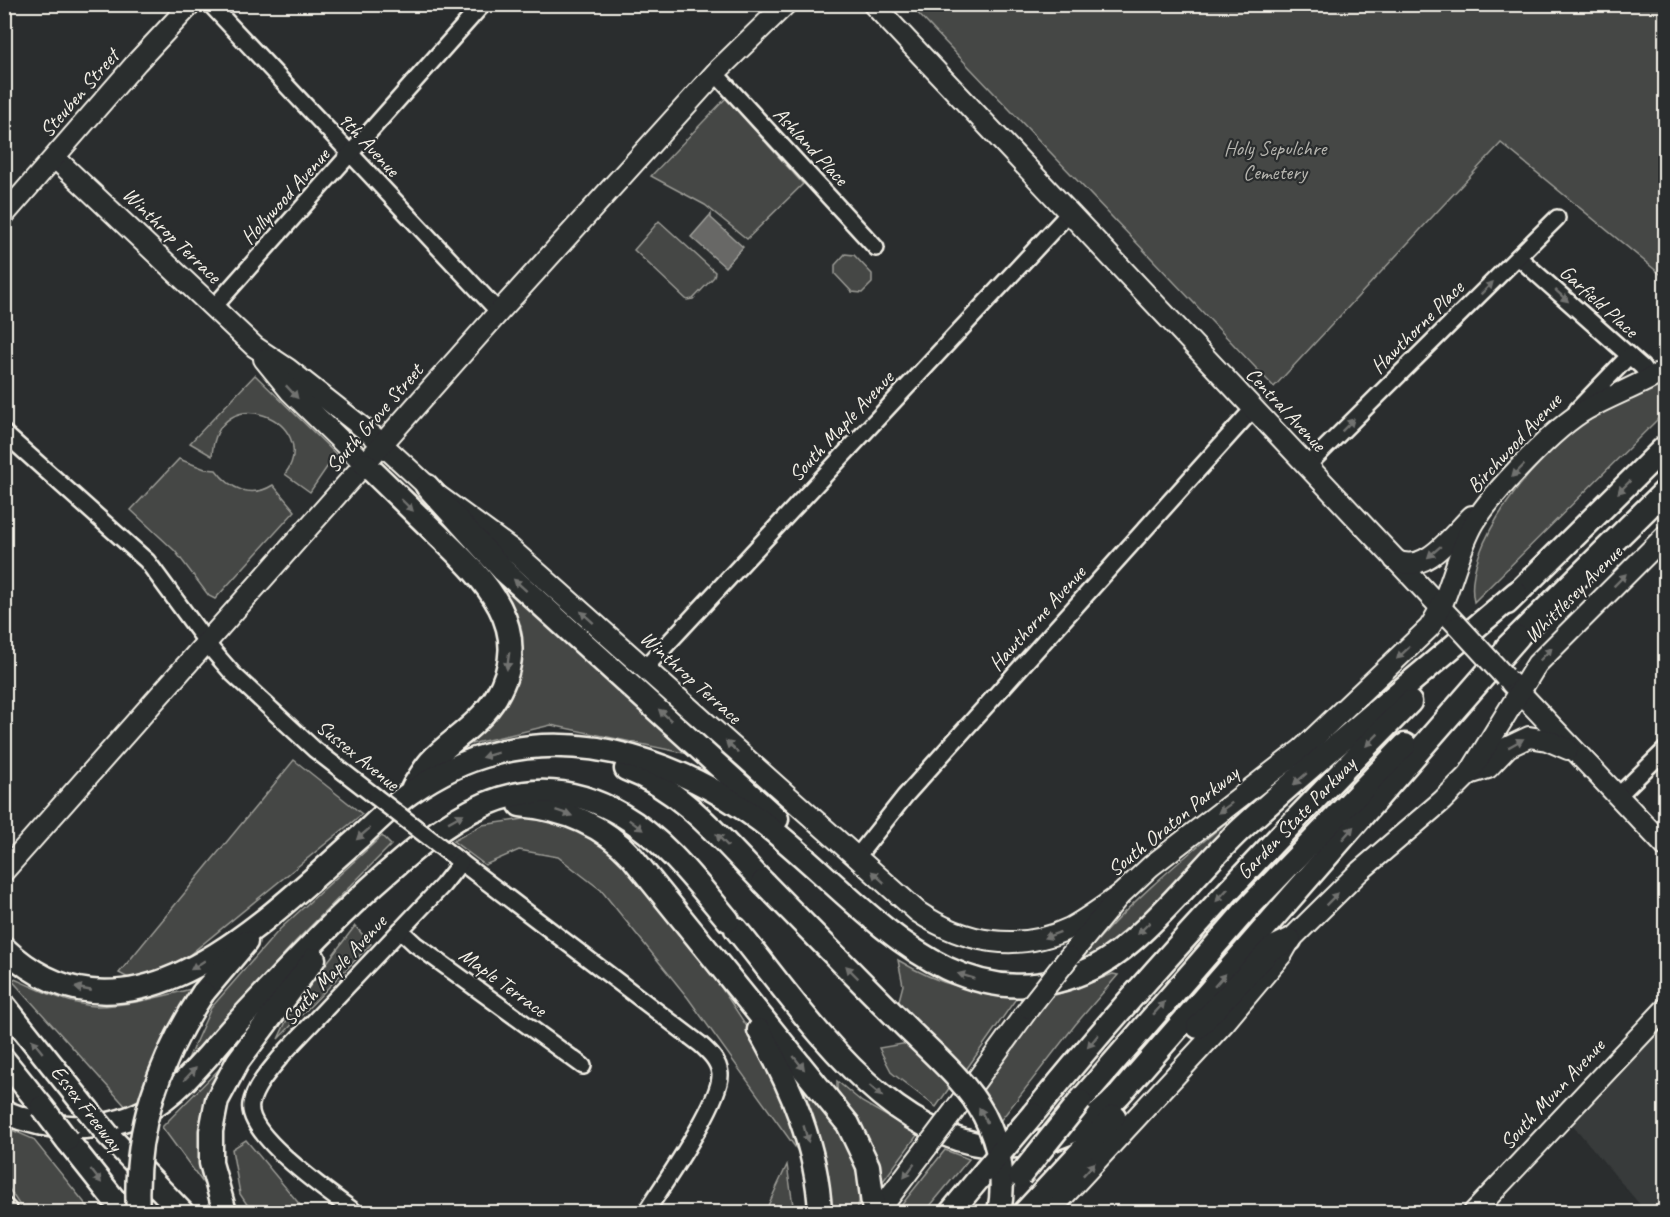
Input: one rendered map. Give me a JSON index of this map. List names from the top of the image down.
{
  "streets": {
    "highway": ["Garden State Parkway", "Essex Freeway"],
    "main road": [
      "Steuben Street",
      "Winthrop Terrace",
      "Central Avenue",
      "South Grove Street",
      "Birchwood Avenue",
      "Whittlesey Avenue",
      "South Oraton Parkway",
      "South Munn Avenue"
    ],
    "street": [
      "9th Avenue",
      "Ashland Place",
      "Hollywood Avenue",
      "Garfield Place",
      "Hawthorne Place",
      "South Maple Avenue",
      "Hawthorne Avenue",
      "Sussex Avenue",
      "Maple Terrace"
    ]
  },
  "crossings": [
    ["Steuben Street", "Winthrop Terrace"],
    ["9th Avenue", "Hollywood Avenue"],
    ["9th Avenue", "South Grove Street"],
    ["Ashland Place", "South Grove Street"],
    ["Hollywood Avenue", "Winthrop Terrace"],
    ["Winthrop Terrace", "South Grove Street"],
    ["Winthrop Terrace", "South Maple Avenue"],
    ["Winthrop Terrace", "Hawthorne Avenue"],
    ["Winthrop Terrace", "South Oraton Parkway"],
    ["Garfield Place", "Hawthorne Place"],
    ["Garfield Place", "Birchwood Avenue"],
    ["Hawthorne Place", "Central Avenue"],
    ["Central Avenue", "South Maple Avenue"],
    ["Central Avenue", "Birchwood Avenue"],
    ["Central Avenue", "Whittlesey Avenue"],
    ["Central Avenue", "Hawthorne Avenue"],
    ["Central Avenue", "South Oraton Parkway"],
    ["South Grove Street", "Sussex Avenue"],
    ["South Maple Avenue", "Sussex Avenue"],
    ["South Maple Avenue", "Maple Terrace"],
    ["Birchwood Avenue", "South Oraton Parkway"]
  ],
  "one_way": ["Garfield Place", "Hawthorne Place"],
  "parks": ["Holy Sepulchre Cemetery"]
}
